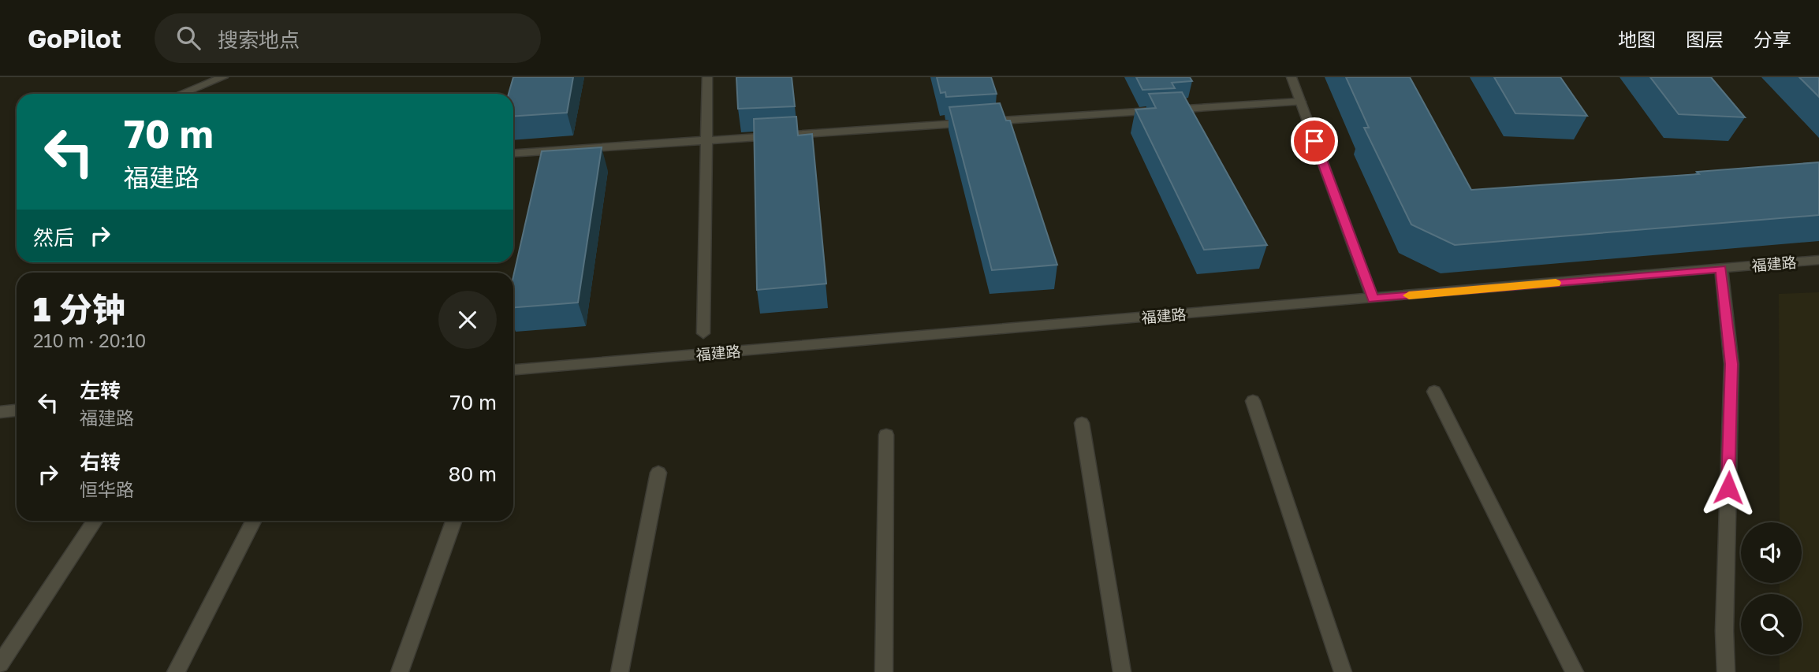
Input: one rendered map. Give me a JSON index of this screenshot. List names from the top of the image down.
{
  "streets": {
    "street": ["福建路"]
  },
  "page": {
    "header": "GoPilot",
    "search": "搜索地点",
    "nav": ["地图", "图层", "分享"],
    "turn": ["70 m", "福建路"],
    "then": "然后",
    "heading": ["1 分钟", "210 m · 20:10"],
    "list": [
      {
        "name": "左转",
        "note": "福建路",
        "value": "70 m"
      },
      {
        "name": "右转",
        "note": "恒华路",
        "value": "80 m"
      }
    ]
  }
}
